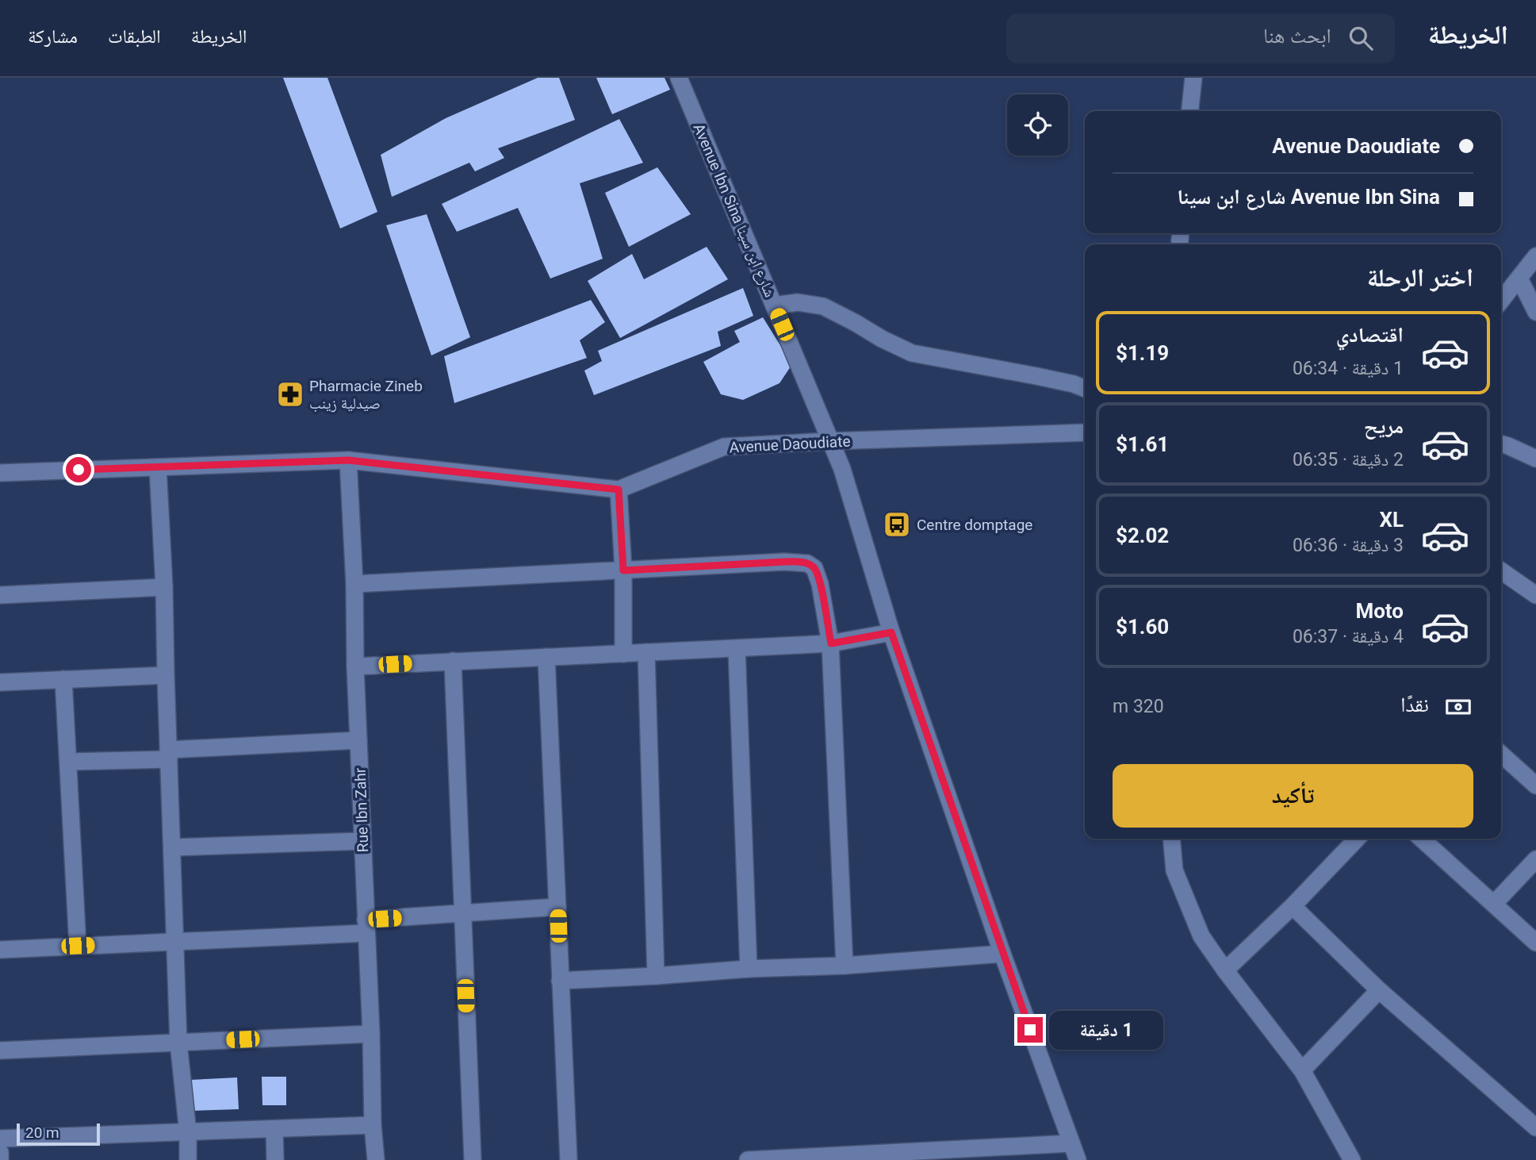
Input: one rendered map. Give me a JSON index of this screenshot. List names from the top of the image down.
{
  "streets": {
    "street": ["Avenue Ibn Sina شارع ابن سينا", "Avenue Daoudiate", "Rue Ibn Zahr"]
  },
  "crossings": [
    ["Avenue Ibn Sina شارع ابن سينا", "Avenue Daoudiate"],
    ["Avenue Daoudiate", "Rue Ibn Zahr"]
  ],
  "places": {
    "pharmacy": ["Pharmacie Zineb صيدلية زينب"],
    "bus stop": ["Centre domptage"]
  },
  "scale_bar": "20 m",
  "page": {
    "header": "الخريطة",
    "search": "ابحث هنا",
    "nav": ["الخريطة", "الطبقات", "مشاركة"],
    "banner": ["Avenue Daoudiate", "Avenue Ibn Sina شارع ابن سينا"],
    "heading": "اختر الرحلة",
    "list": [
      {
        "name": "اقتصادي",
        "note": "1 دقيقة · 06:34",
        "value": "$1.19"
      },
      {
        "name": "مريح",
        "note": "2 دقيقة · 06:35",
        "value": "$1.61"
      },
      {
        "name": "XL",
        "note": "3 دقيقة · 06:36",
        "value": "$2.02"
      },
      {
        "name": "Moto",
        "note": "4 دقيقة · 06:37",
        "value": "$1.60"
      }
    ],
    "pay": ["نقدًا", "320 m"],
    "buttons": "تأكيد",
    "bubble": "1 دقيقة",
    "scale": "20 m"
  }
}
